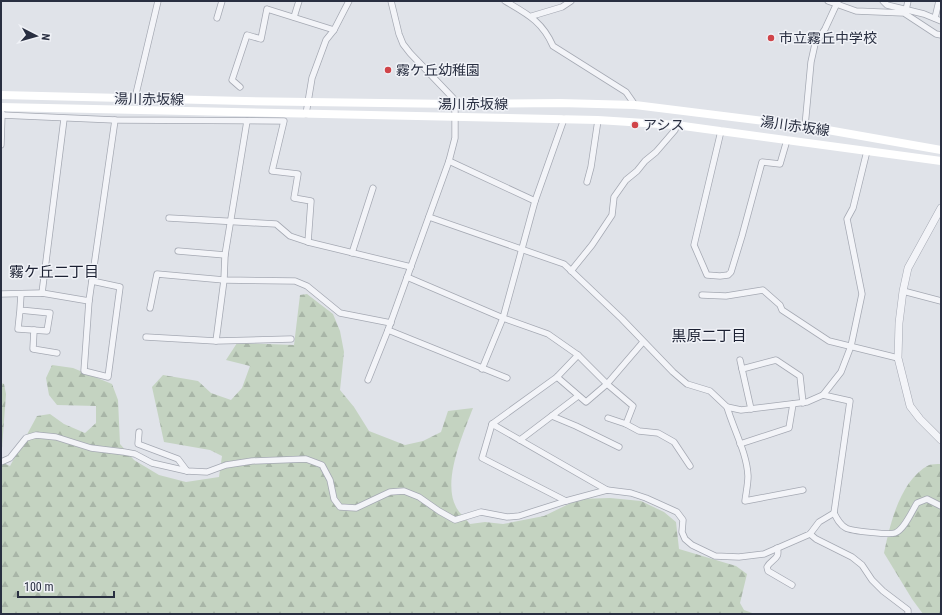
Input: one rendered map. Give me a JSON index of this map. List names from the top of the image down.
{
  "streets": {
    "main road": ["湯川赤坂線"]
  },
  "districts": ["霧ケ丘二丁目", "黒原二丁目"],
  "places": ["市立霧丘中学校", "霧ケ丘幼稚園", "アシス"],
  "scale_bar": "100 m",
  "north": "right"
}
